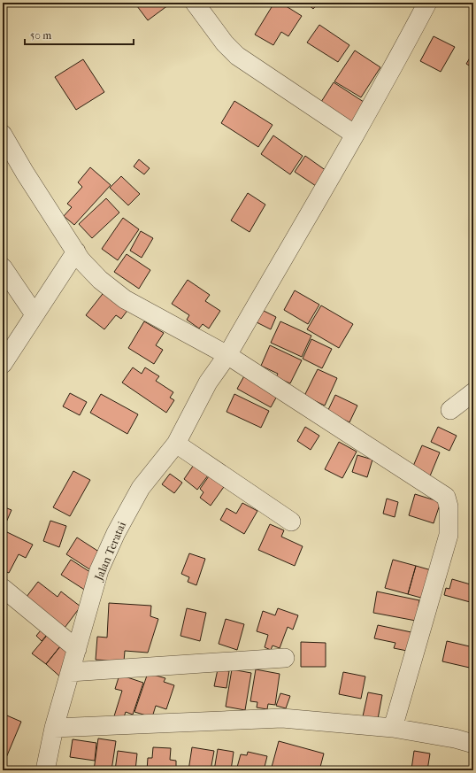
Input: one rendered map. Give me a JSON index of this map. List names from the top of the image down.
{
  "streets": {
    "street": ["Jalan Teratai"]
  },
  "scale_bar": "50 m"
}
